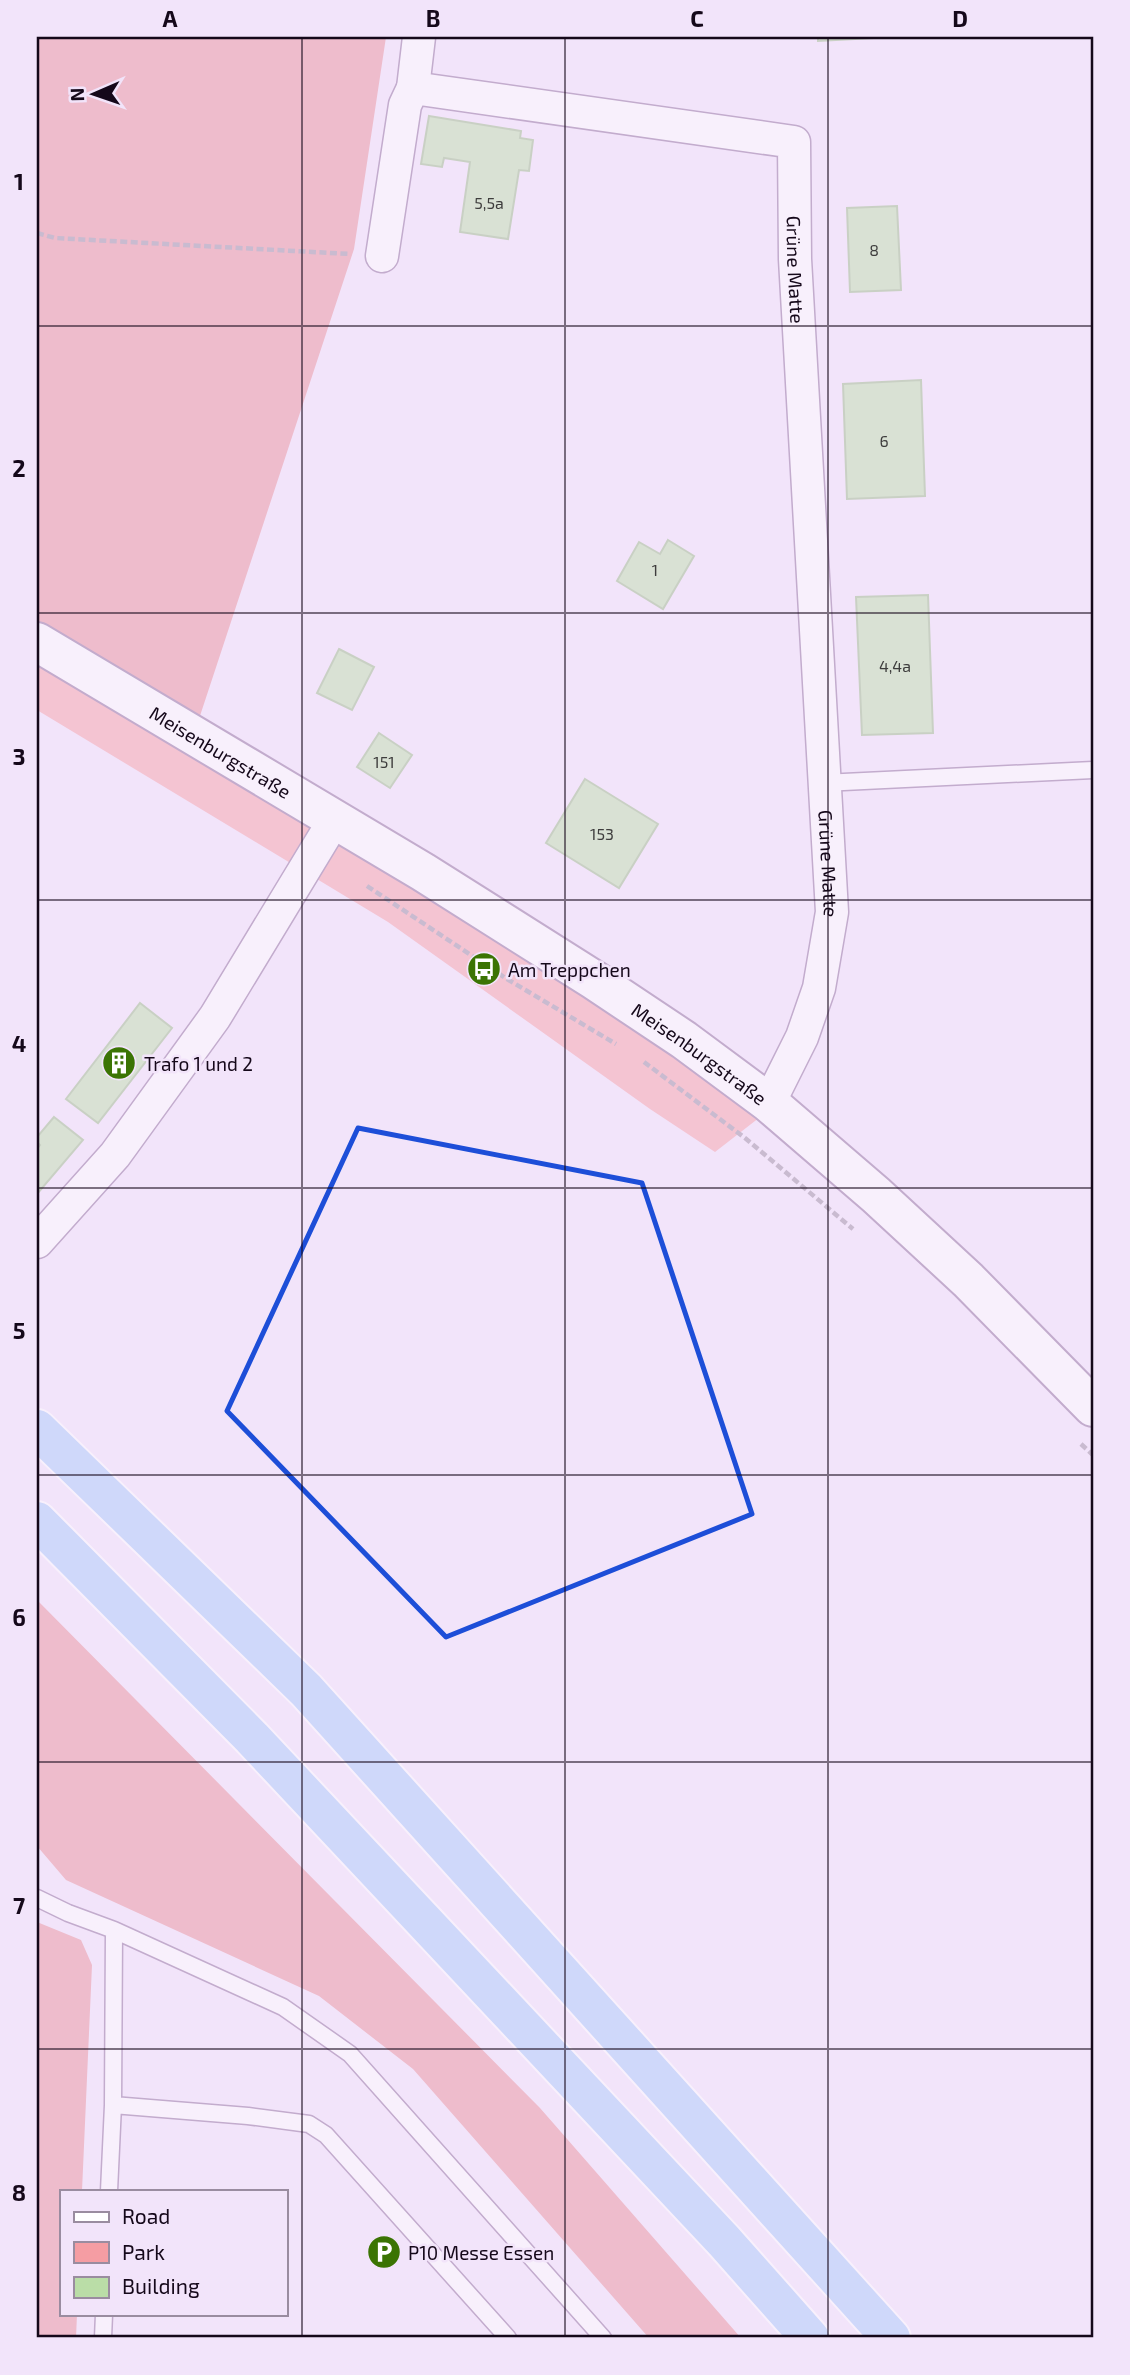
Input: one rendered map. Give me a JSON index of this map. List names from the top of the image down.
{
  "streets": {
    "main road": ["Meisenburgstraße"],
    "street": ["Grüne Matte"]
  },
  "crossings": [
    ["Grüne Matte", "Meisenburgstraße"]
  ],
  "places": {
    "bus stop": ["Am Treppchen"],
    "building": ["Trafo 1 und 2"],
    "parking": ["P10 Messe Essen"]
  },
  "house_numbers": [
    "5,5a",
    "8",
    "6",
    "1",
    "4,4a",
    "151",
    "153"
  ],
  "legend": ["Road", "Park", "Building"],
  "north": "left",
  "grid": {
    "columns": [
      "A",
      "B",
      "C",
      "D"
    ],
    "rows": [
      "1",
      "2",
      "3",
      "4",
      "5",
      "6",
      "7",
      "8"
    ]
  }
}
